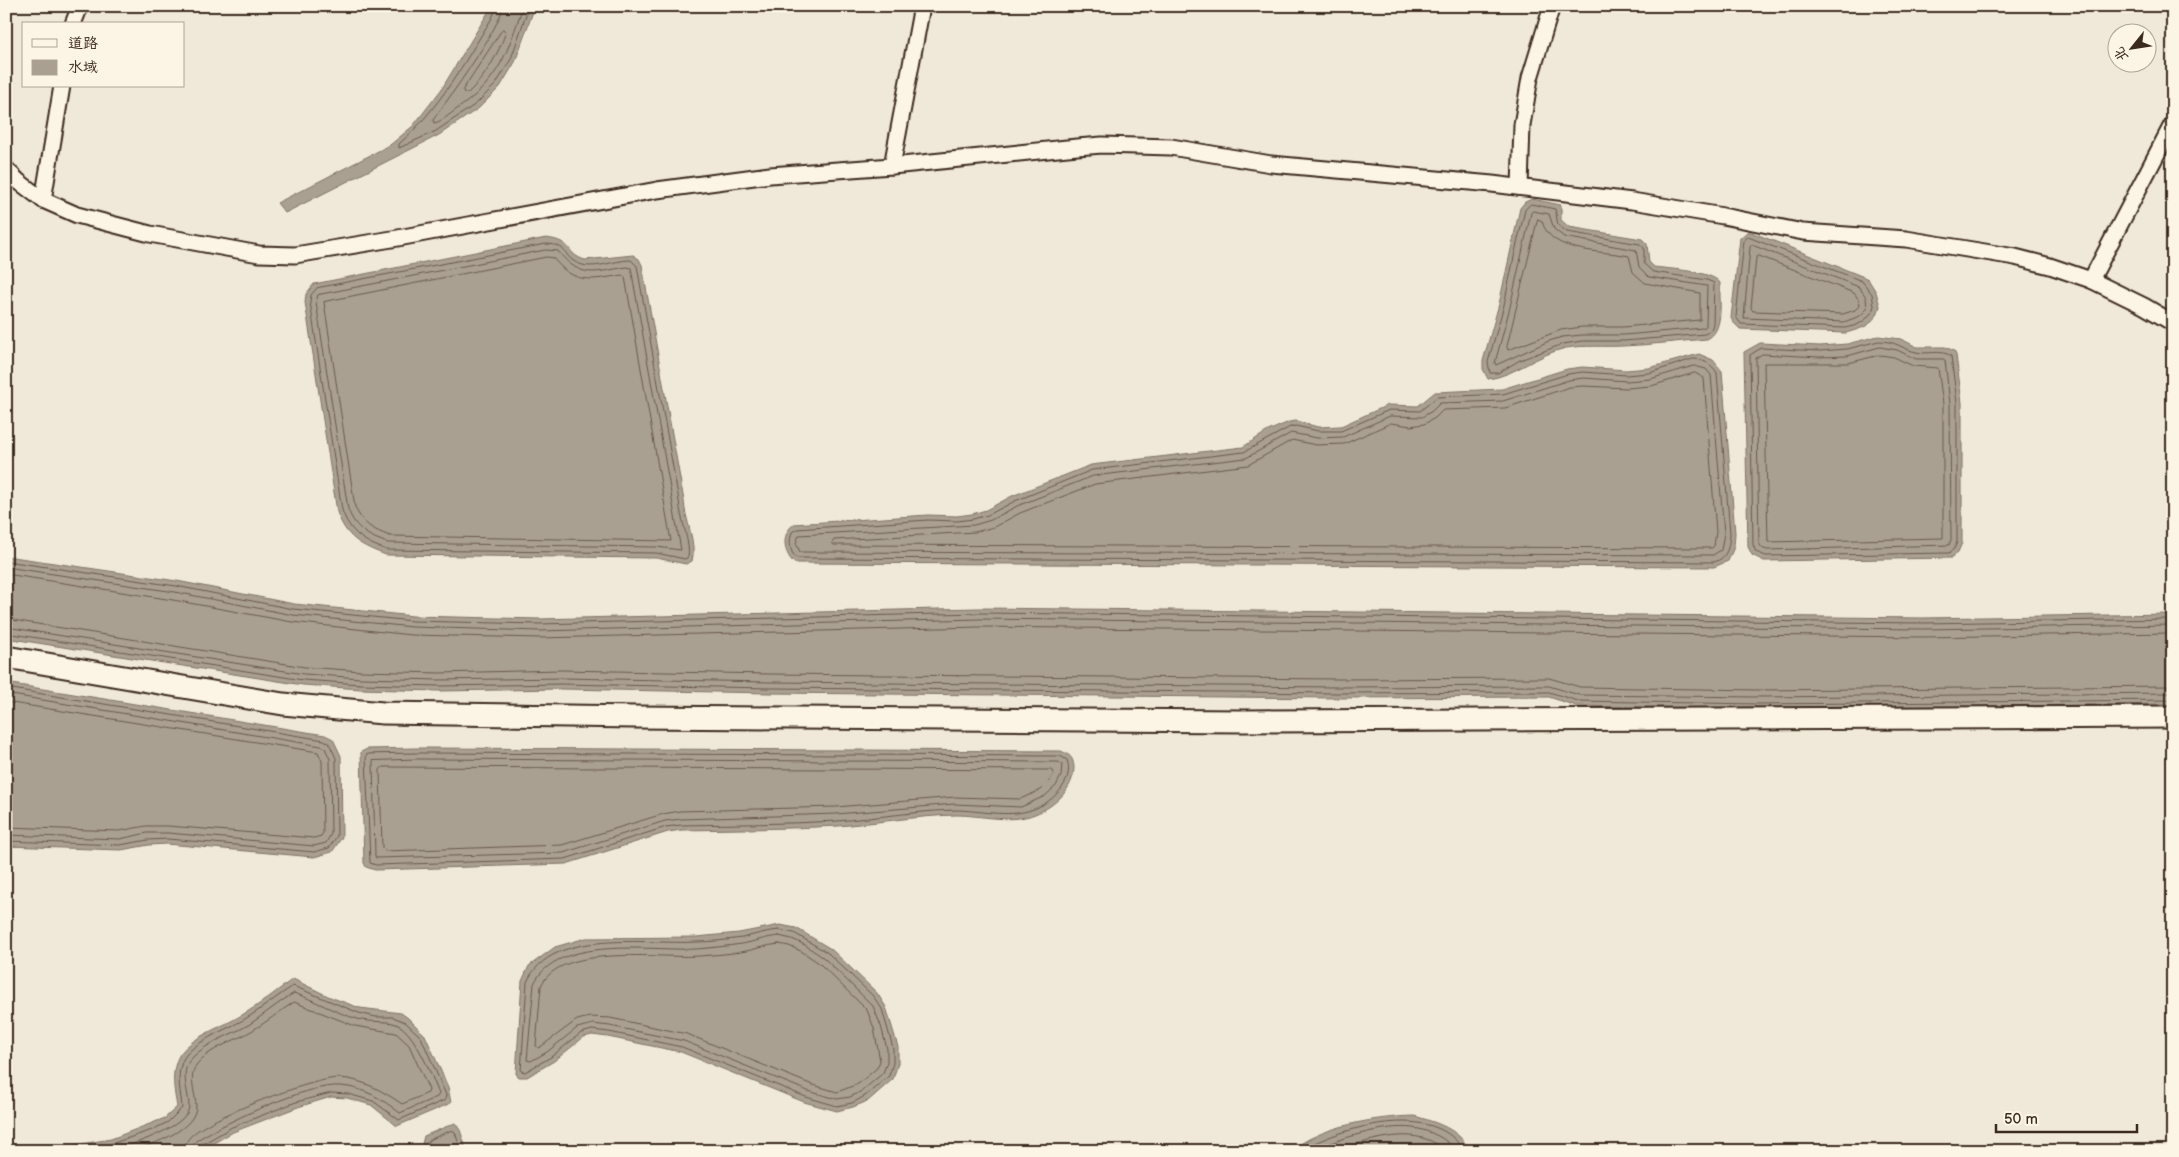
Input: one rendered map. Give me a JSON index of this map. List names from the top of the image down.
{
  "legend": ["道路", "水域"],
  "scale_bar": "50 m",
  "north": "bottom left"
}
